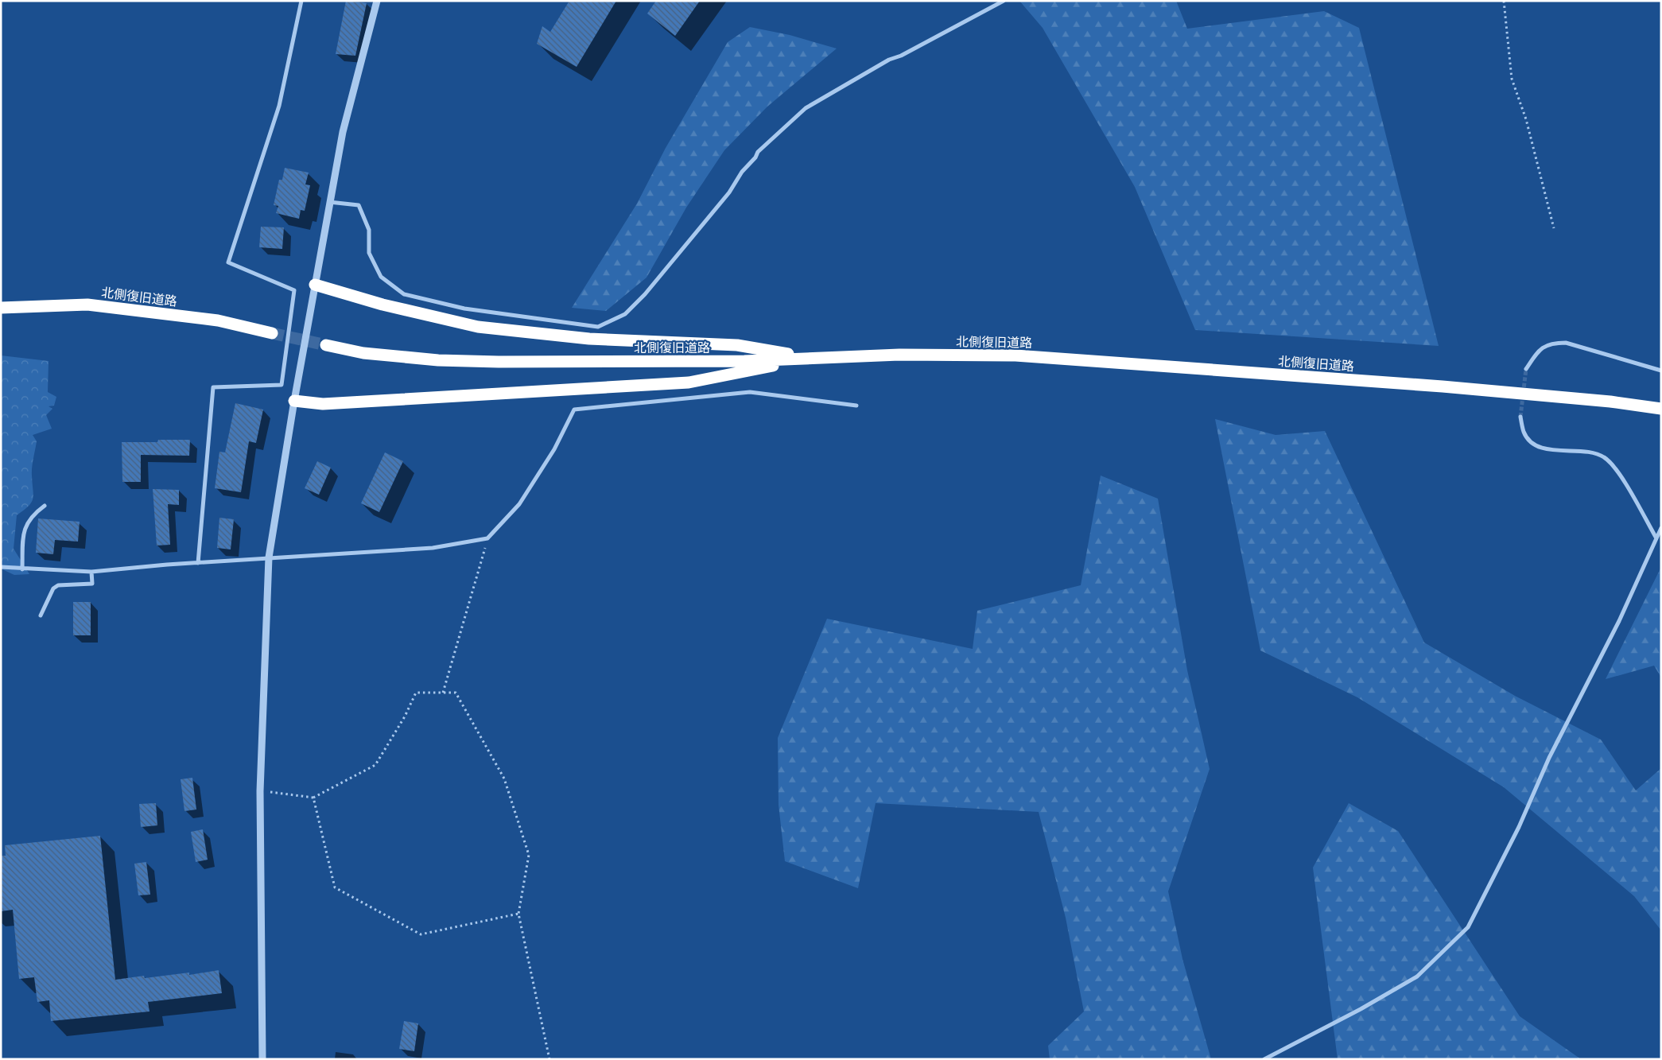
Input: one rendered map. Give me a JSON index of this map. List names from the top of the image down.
{
  "streets": {
    "highway": ["北側復旧道路"]
  }
}
